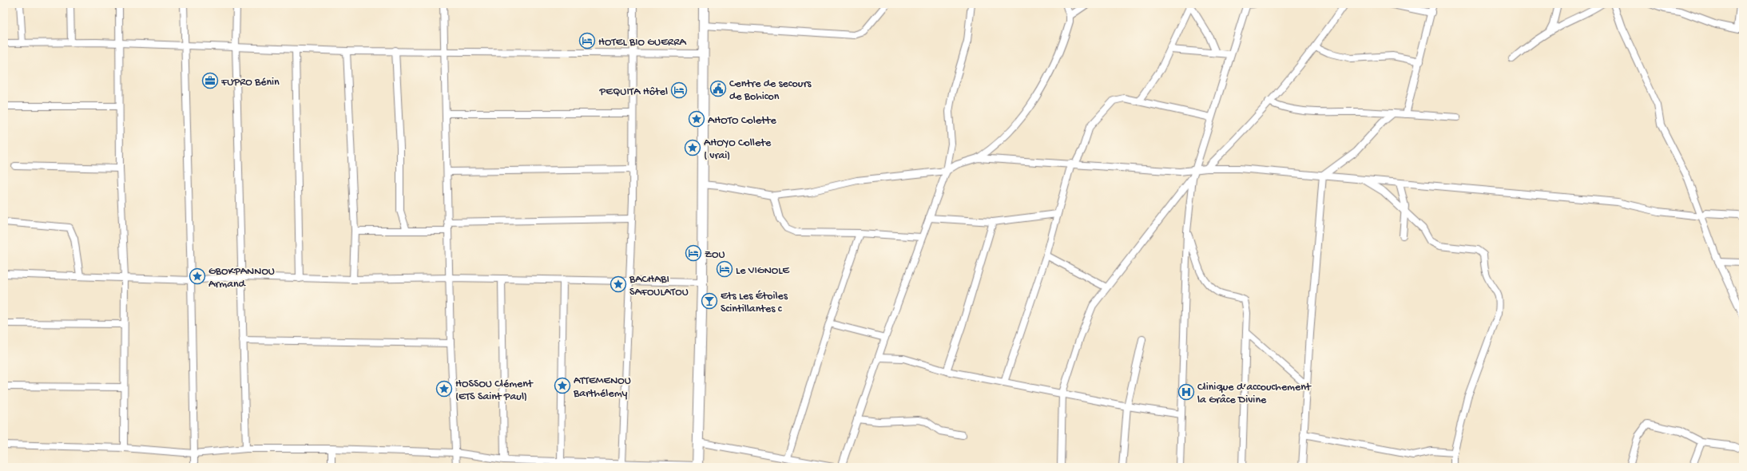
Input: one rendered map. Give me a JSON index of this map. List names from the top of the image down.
{
  "places": {
    "hotel": [
      "HOTEL BIO GUERRA",
      "PEQUITA Hôtel",
      "ZOU",
      "Le VIGNOLE"
    ],
    "office": ["FUPRO Bénin"],
    "public building": ["Centre de secours de Bohicon"],
    "place": [
      "AHOTO Colette",
      "AHOYO Collete ( vrai)",
      "GBOKPANNOU Armand",
      "BACHABI SAFOULATOU",
      "ATTEMENOU Barthélemy",
      "HOSSOU Clément (ETS Saint Paul)"
    ],
    "bar": ["Ets Les Étoiles Scintillantes c"],
    "hospital": ["Clinique d’accouchement la Grâce Divine"]
  }
}
